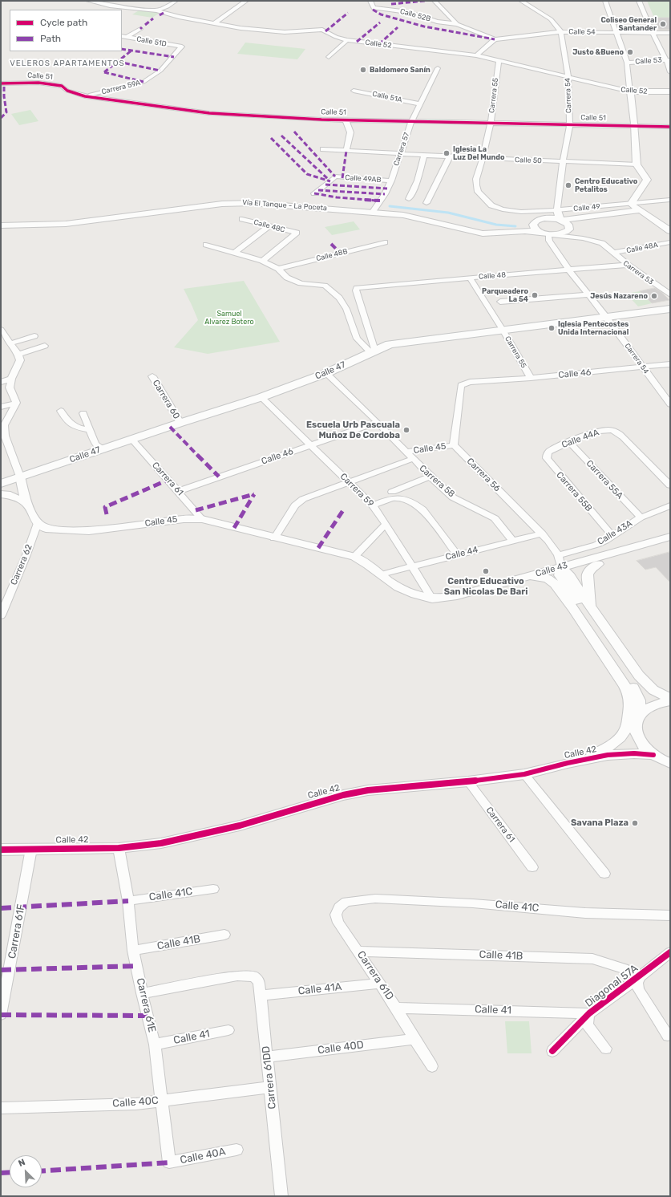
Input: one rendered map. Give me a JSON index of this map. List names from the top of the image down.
{
  "streets": {
    "main road": ["Calle 47"],
    "street": [
      "Calle 52B",
      "Calle 54",
      "Calle 51D",
      "Calle 52",
      "Calle 53",
      "Calle 51",
      "Carrera 59A",
      "Carrera 55",
      "Carrera 54",
      "Calle 51A",
      "Carrera 57",
      "Calle 50",
      "Calle 49AB",
      "Vía El Tanque - La Poceta",
      "Calle 49",
      "Calle 48C",
      "Calle 48A",
      "Calle 48B",
      "Carrera 53",
      "Calle 48",
      "Calle 46",
      "Carrera 60",
      "Calle 44A",
      "Calle 45",
      "Carrera 56",
      "Carrera 61",
      "Carrera 55A",
      "Carrera 58",
      "Carrera 59",
      "Carrera 55B",
      "Calle 43A",
      "Calle 44",
      "Carrera 62",
      "Calle 43",
      "Calle 42",
      "Calle 41C",
      "Carrera 61F",
      "Calle 41B",
      "Carrera 61D",
      "Diagonal 57A",
      "Calle 41A",
      "Carrera 61E",
      "Calle 41",
      "Calle 40D",
      "Carrera 61DD",
      "Calle 40C",
      "Calle 40A"
    ]
  },
  "crossings": [
    ["Calle 54", "Carrera 54"],
    ["Calle 51D", "Carrera 59A"],
    ["Calle 52", "Carrera 55"],
    ["Calle 52", "Carrera 54"],
    ["Calle 51", "Carrera 59A"],
    ["Calle 51", "Carrera 55"],
    ["Calle 51", "Carrera 54"],
    ["Calle 51", "Carrera 57"],
    ["Carrera 55", "Calle 50"],
    ["Carrera 55", "Calle 49"],
    ["Carrera 55", "Calle 48"],
    ["Carrera 55", "Calle 47"],
    ["Carrera 55", "Calle 46"],
    ["Carrera 54", "Calle 50"],
    ["Carrera 54", "Vía El Tanque - La Poceta"],
    ["Carrera 54", "Calle 49"],
    ["Carrera 54", "Calle 48"],
    ["Carrera 54", "Calle 47"],
    ["Carrera 54", "Calle 46"],
    ["Calle 51A", "Carrera 57"],
    ["Carrera 57", "Calle 50"],
    ["Carrera 57", "Calle 49AB"],
    ["Carrera 57", "Vía El Tanque - La Poceta"],
    ["Calle 48A", "Carrera 53"],
    ["Carrera 53", "Calle 48"],
    ["Calle 48", "Calle 47"],
    ["Calle 47", "Carrera 60"],
    ["Calle 47", "Carrera 61"],
    ["Calle 47", "Carrera 58"],
    ["Calle 47", "Carrera 59"],
    ["Calle 46", "Calle 45"],
    ["Calle 46", "Carrera 56"],
    ["Calle 46", "Carrera 61"],
    ["Calle 46", "Carrera 58"],
    ["Calle 46", "Carrera 59"],
    ["Calle 44A", "Carrera 55A"],
    ["Calle 44A", "Carrera 55B"],
    ["Calle 45", "Carrera 56"],
    ["Calle 45", "Carrera 61"],
    ["Calle 45", "Carrera 58"],
    ["Calle 45", "Carrera 59"],
    ["Calle 45", "Calle 44"],
    ["Calle 45", "Carrera 62"],
    ["Calle 45", "Calle 43"],
    ["Carrera 56", "Calle 43A"],
    ["Carrera 56", "Calle 44"],
    ["Carrera 56", "Calle 43"],
    ["Carrera 61", "Calle 42"],
    ["Carrera 55A", "Calle 43A"],
    ["Carrera 58", "Calle 44"],
    ["Carrera 59", "Calle 44"],
    ["Carrera 59", "Calle 43"],
    ["Carrera 55B", "Calle 43A"],
    ["Calle 42", "Carrera 61F"],
    ["Calle 42", "Carrera 61E"],
    ["Calle 41C", "Carrera 61D"],
    ["Calle 41C", "Carrera 61E"],
    ["Calle 41B", "Carrera 61D"],
    ["Calle 41B", "Diagonal 57A"],
    ["Calle 41B", "Carrera 61E"],
    ["Carrera 61D", "Calle 41A"],
    ["Carrera 61D", "Calle 41"],
    ["Carrera 61D", "Calle 40D"],
    ["Diagonal 57A", "Calle 41"],
    ["Calle 41A", "Carrera 61DD"],
    ["Carrera 61E", "Calle 41"],
    ["Carrera 61E", "Carrera 61DD"],
    ["Carrera 61E", "Calle 40C"],
    ["Carrera 61E", "Calle 40A"],
    ["Calle 40D", "Carrera 61DD"],
    ["Carrera 61DD", "Calle 40C"]
  ],
  "districts": ["VELEROS APARTAMENTOS"],
  "parks": ["Samuel Alvarez Botero"],
  "places": [
    "Coliseo General Santander",
    "Justo &Bueno",
    "Baldomero Sanín",
    "Iglesia La Luz Del Mundo",
    "Centro Educativo Petalitos",
    "Parqueadero La 54",
    "Jesús Nazareno",
    "Iglesia Pentecostes Unida Internacional",
    "Escuela Urb Pascuala Muñoz De Cordoba",
    "Centro Educativo San Nicolas De Bari",
    "Savana Plaza"
  ],
  "legend": ["Cycle path", "Path"],
  "north": "top left"
}
